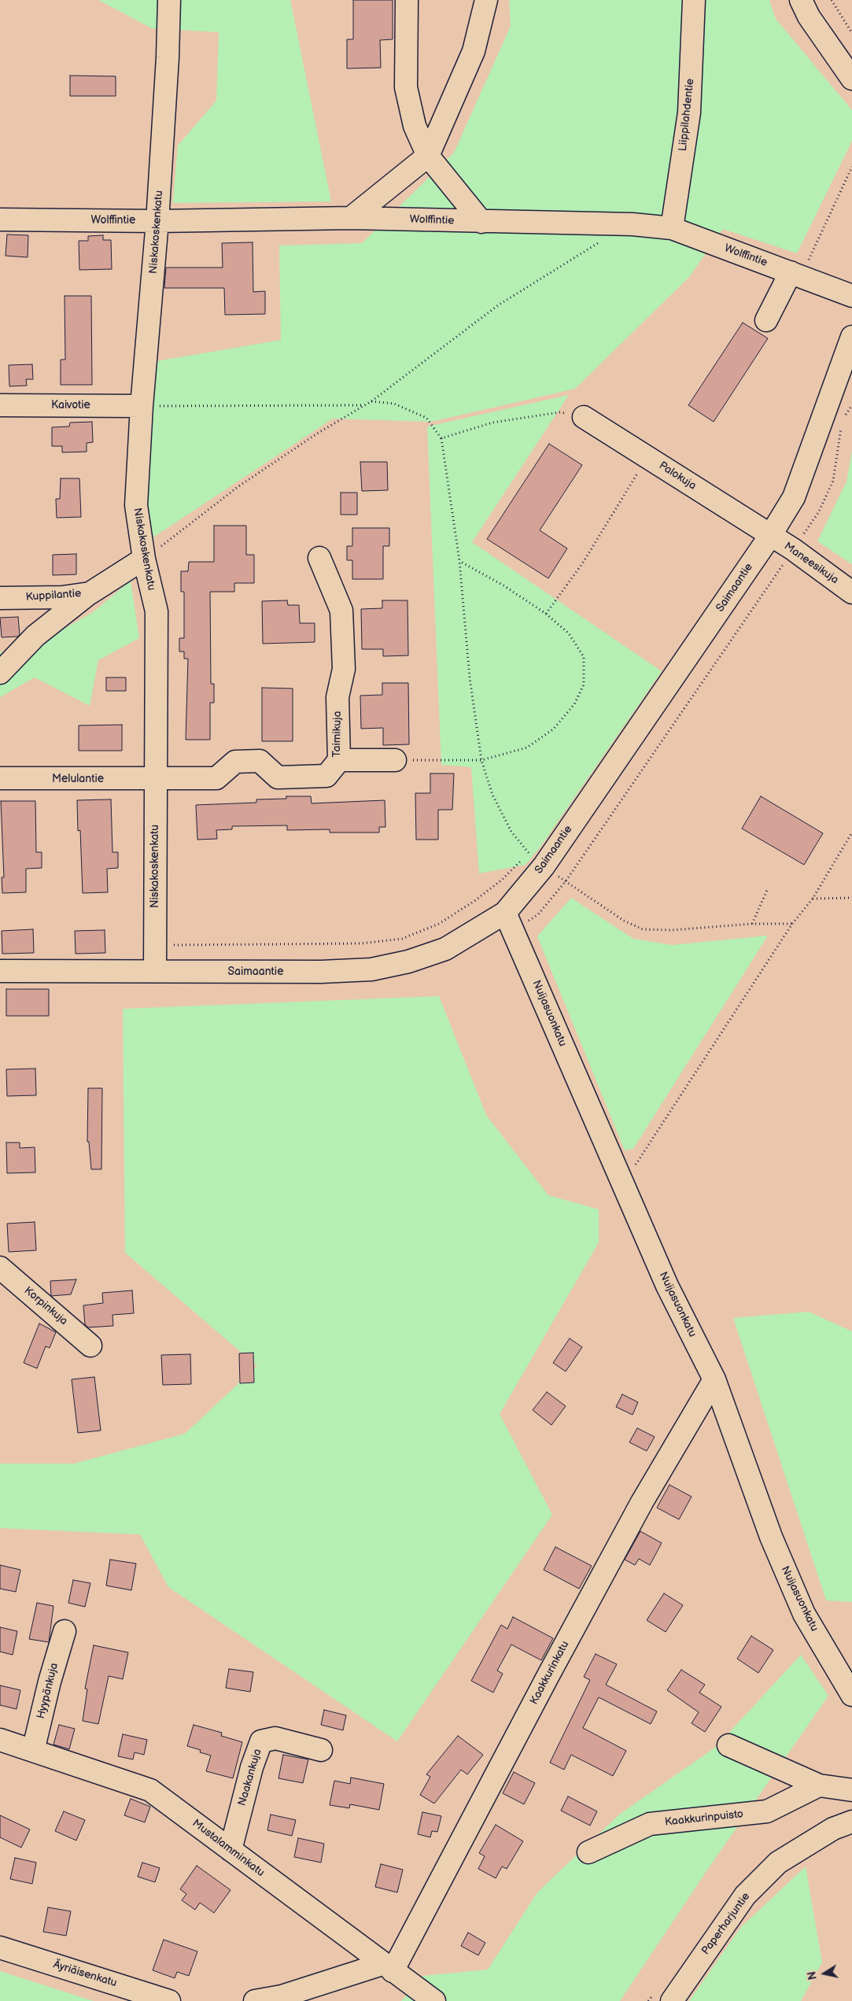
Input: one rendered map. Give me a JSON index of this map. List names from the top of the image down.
{
  "streets": {
    "street": [
      "Liippilahdentie",
      "Wolffintie",
      "Niskakoskenkatu",
      "Kaivotie",
      "Palokuja",
      "Maneesikuja",
      "Saimaantie",
      "Kuppilantie",
      "Taimikuja",
      "Melulantie",
      "Nuijasuonkatu",
      "Korpinkuja",
      "Kaakkurinkatu",
      "Hyypänkuja",
      "Naakankuja",
      "Kaakkurinpuisto",
      "Mustalamminkatu",
      "Paperharjuntie",
      "Äyriäisenkatu"
    ]
  },
  "crossings": [
    ["Liippilahdentie", "Wolffintie"],
    ["Wolffintie", "Niskakoskenkatu"],
    ["Niskakoskenkatu", "Kaivotie"],
    ["Niskakoskenkatu", "Saimaantie"],
    ["Niskakoskenkatu", "Kuppilantie"],
    ["Niskakoskenkatu", "Taimikuja"],
    ["Niskakoskenkatu", "Melulantie"],
    ["Palokuja", "Maneesikuja"],
    ["Palokuja", "Saimaantie"],
    ["Maneesikuja", "Saimaantie"],
    ["Saimaantie", "Nuijasuonkatu"],
    ["Taimikuja", "Melulantie"],
    ["Nuijasuonkatu", "Kaakkurinkatu"],
    ["Kaakkurinkatu", "Mustalamminkatu"],
    ["Hyypänkuja", "Mustalamminkatu"],
    ["Naakankuja", "Mustalamminkatu"]
  ],
  "north": "left"
}
